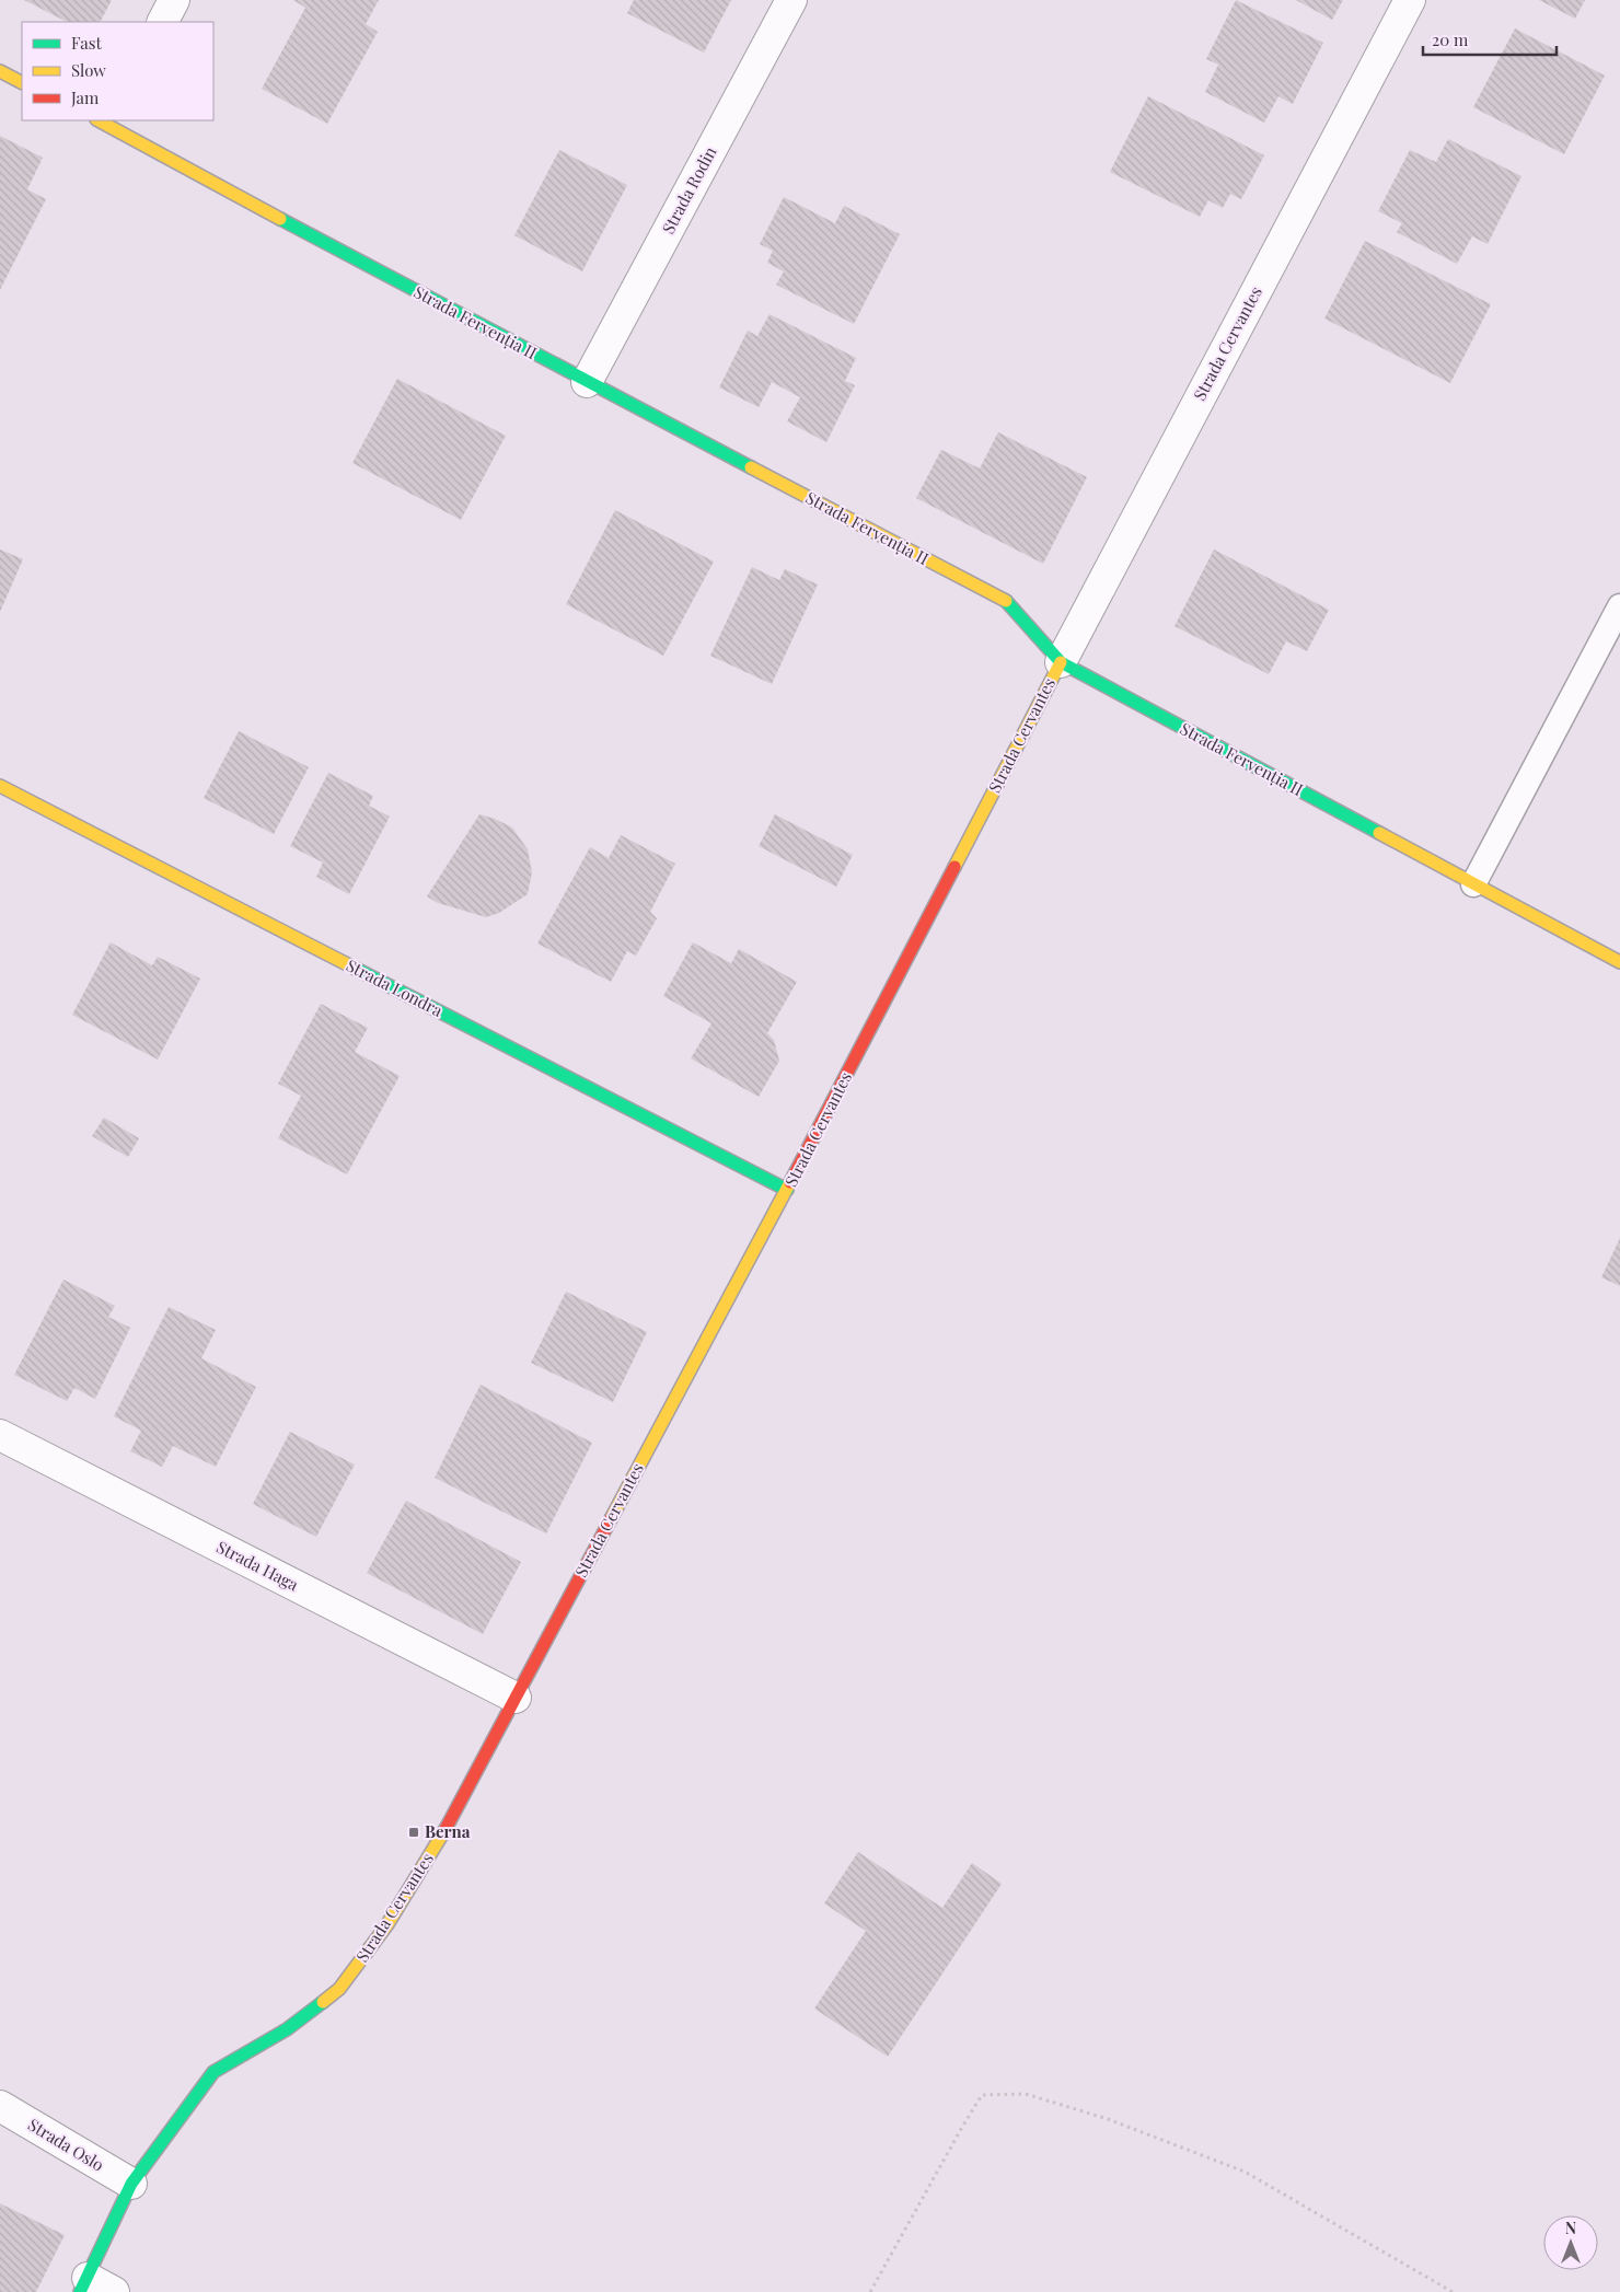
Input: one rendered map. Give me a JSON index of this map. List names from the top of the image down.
{
  "streets": {
    "street": [
      "Strada Rodin",
      "Strada Fervenția II",
      "Strada Cervantes",
      "Strada Londra",
      "Strada Haga",
      "Strada Oslo"
    ]
  },
  "crossings": [
    ["Strada Rodin", "Strada Fervenția II"],
    ["Strada Fervenția II", "Strada Cervantes"],
    ["Strada Cervantes", "Strada Londra"],
    ["Strada Cervantes", "Strada Haga"],
    ["Strada Cervantes", "Strada Oslo"]
  ],
  "places": {
    "transit": ["Berna"]
  },
  "legend": ["Fast", "Slow", "Jam"],
  "scale_bar": "20 m",
  "north": "top"
}
